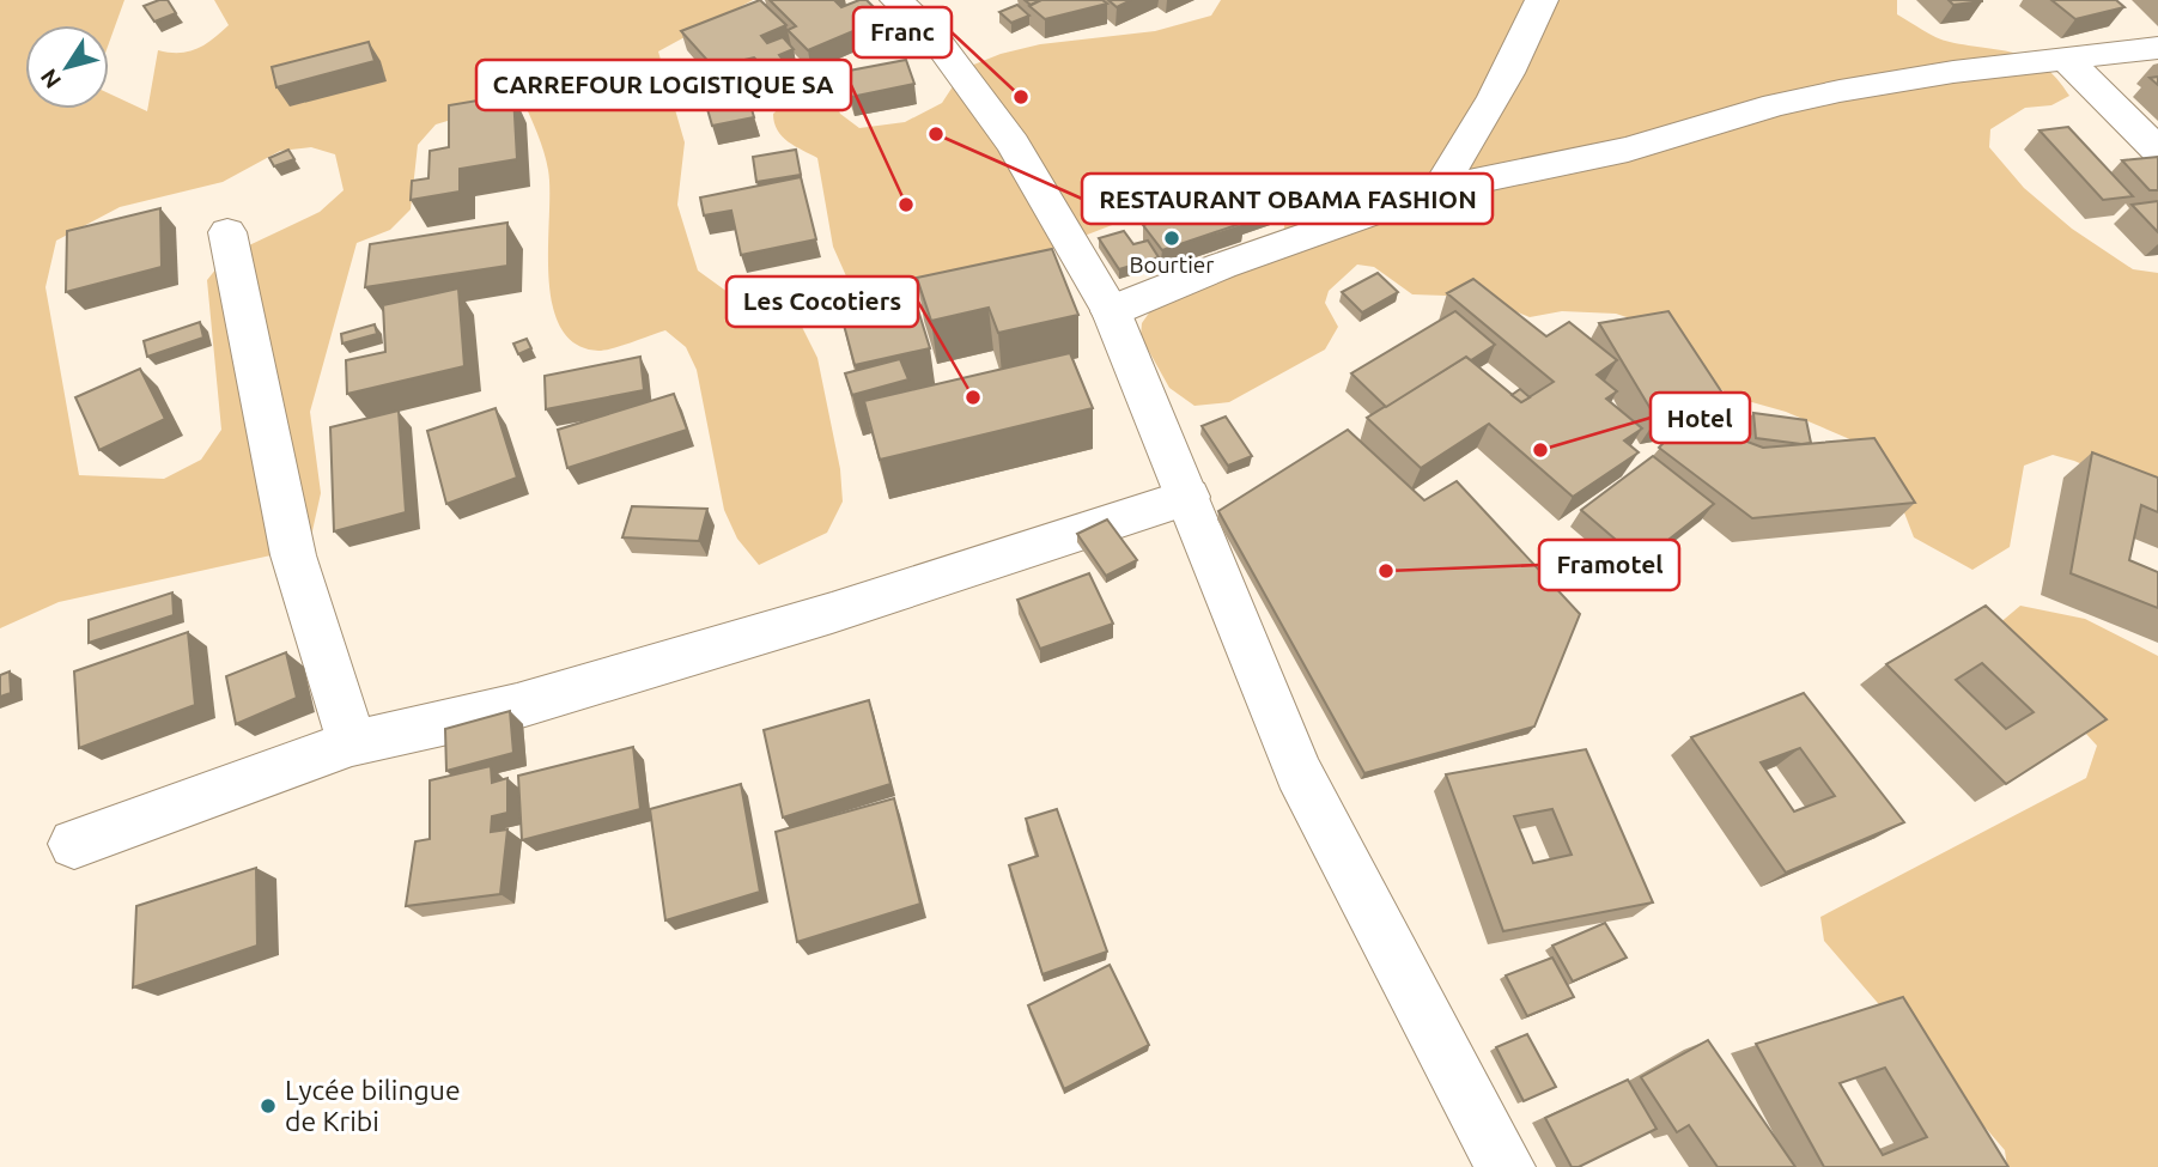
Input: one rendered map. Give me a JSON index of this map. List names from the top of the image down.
{
  "places": [
    "Franc",
    "RESTAURANT OBAMA FASHION",
    "CARREFOUR LOGISTIQUE SA",
    "Bourtier",
    "Les Cocotiers",
    "Hotel",
    "Framotel",
    "Lycée bilingue de Kribi"
  ],
  "north": "bottom left"
}
